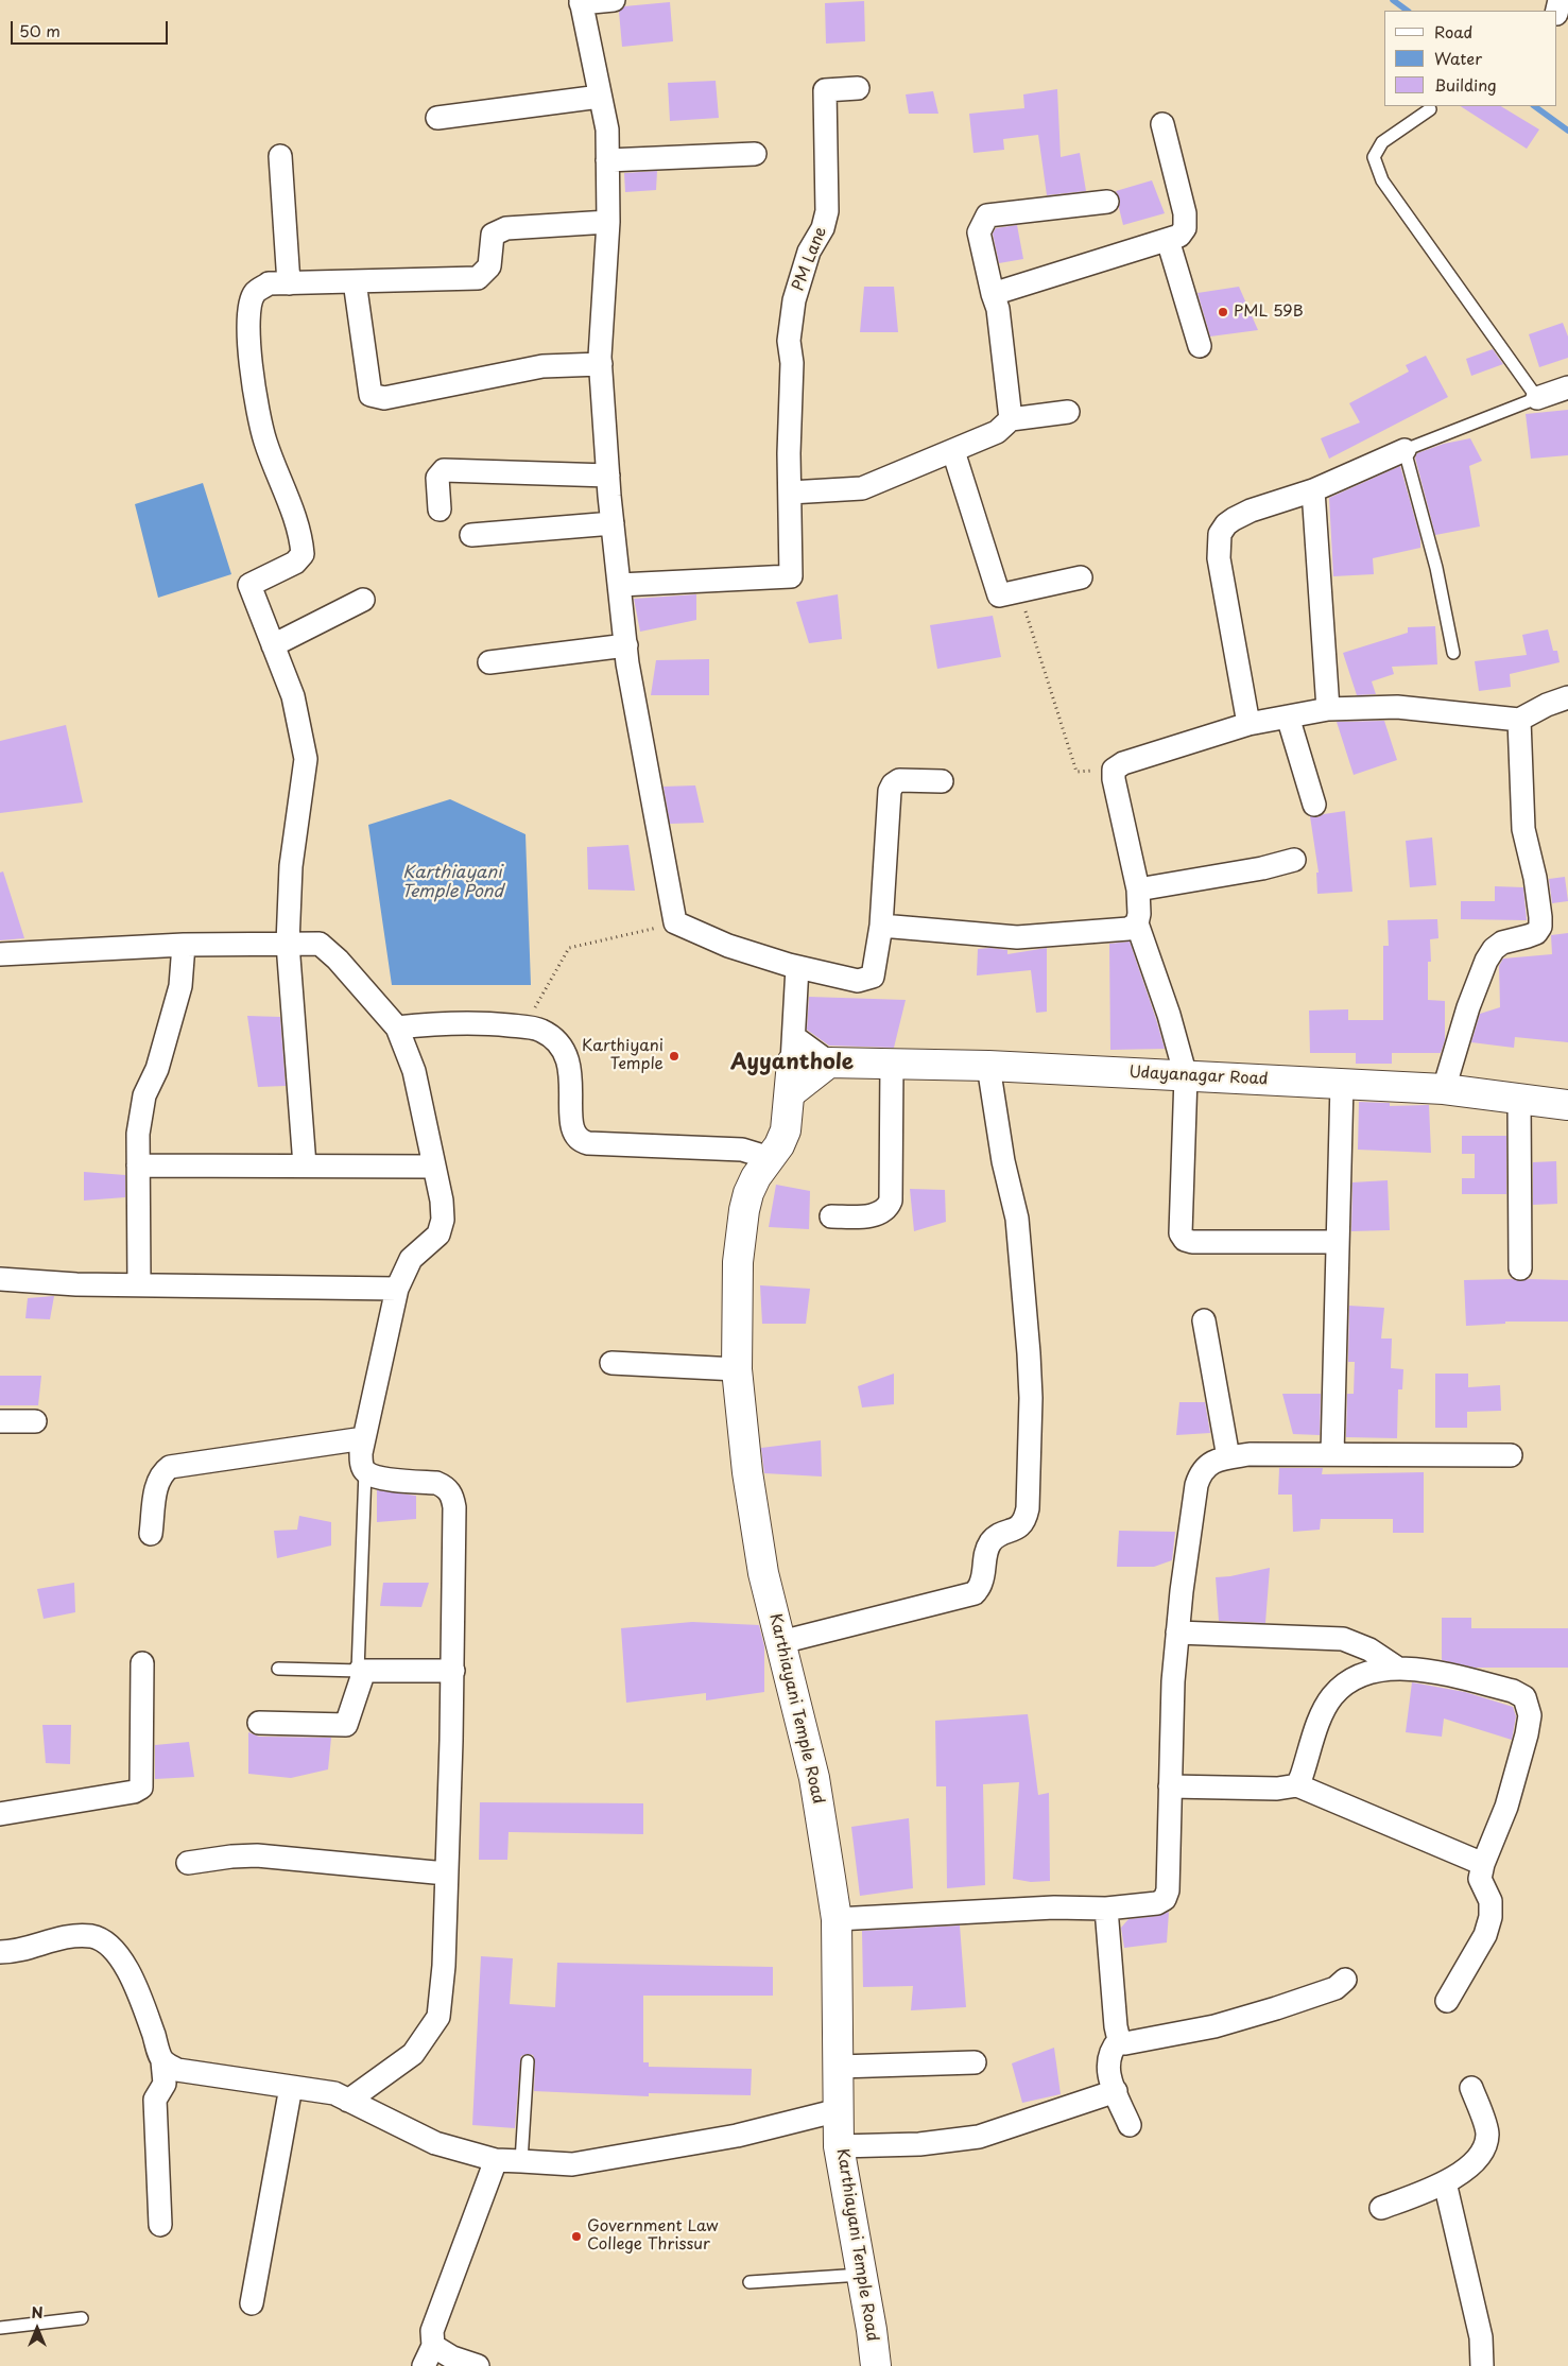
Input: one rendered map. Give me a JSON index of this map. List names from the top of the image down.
{
  "streets": {
    "main road": ["Udayanagar Road", "Karthiayani Temple Road"],
    "street": ["PM Lane"]
  },
  "districts": ["Ayyanthole"],
  "water": ["Karthiayani Temple Pond"],
  "places": ["PML 59B", "Karthiyani Temple", "Government Law College Thrissur"],
  "legend": ["Road", "Water", "Building"],
  "scale_bar": "50 m",
  "north": "top"
}
